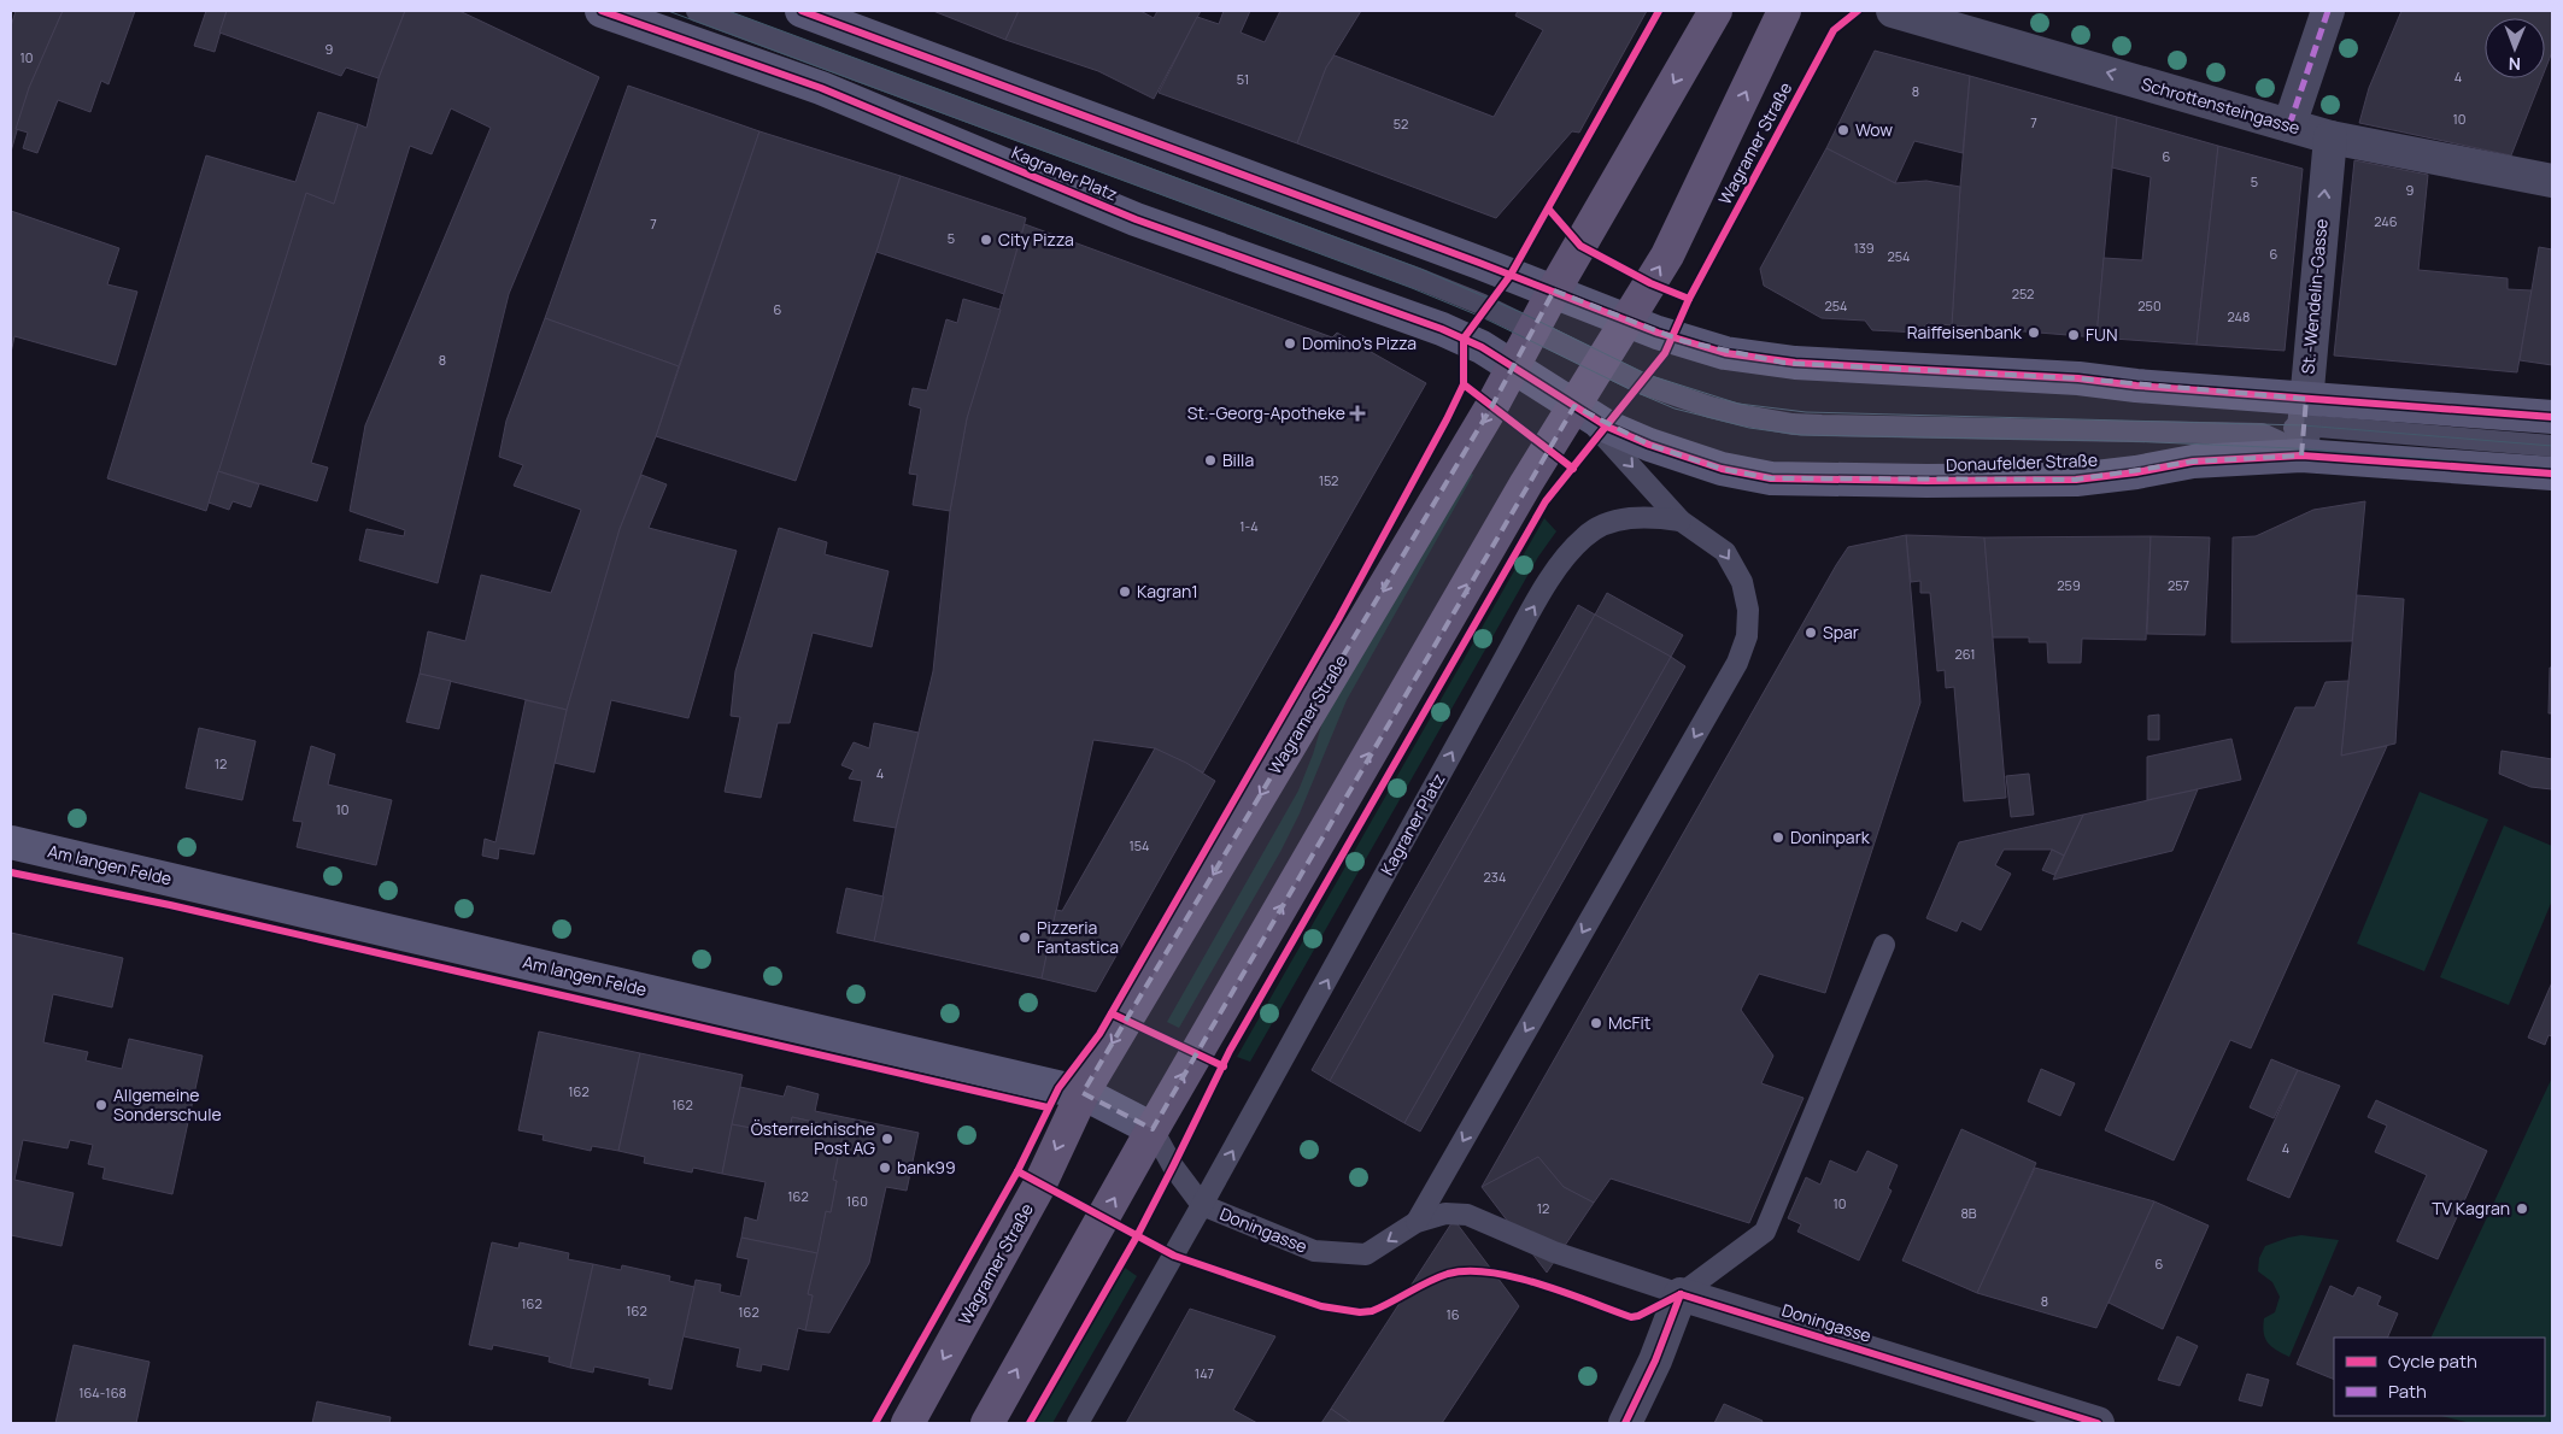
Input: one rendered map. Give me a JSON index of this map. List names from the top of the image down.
{
  "streets": {
    "main road": [
      "Wagramer Straße",
      "Kagraner Platz",
      "Donaufelder Straße",
      "Am langen Felde"
    ],
    "street": ["Schrottensteingasse", "St.-Wendelin-Gasse", "Doningasse"]
  },
  "crossings": [
    ["Schrottensteingasse", "St.-Wendelin-Gasse"],
    ["Wagramer Straße", "Kagraner Platz"],
    ["Wagramer Straße", "Donaufelder Straße"],
    ["Wagramer Straße", "Am langen Felde"],
    ["Wagramer Straße", "Doningasse"],
    ["Kagraner Platz", "Donaufelder Straße"],
    ["Kagraner Platz", "Doningasse"],
    ["St.-Wendelin-Gasse", "Donaufelder Straße"],
    ["Am langen Felde", "Doningasse"]
  ],
  "one_way": ["Schrottensteingasse", "St.-Wendelin-Gasse"],
  "places": {
    "other": [
      "Wow",
      "City Pizza",
      "Raiffeisenbank",
      "FUN",
      "Domino's Pizza",
      "Billa",
      "Kagran1",
      "Spar",
      "Doninpark",
      "Pizzeria Fantastica",
      "McFit",
      "Allgemeine Sonderschule",
      "Österreichische Post AG",
      "bank99",
      "TV Kagran"
    ],
    "health": ["St.-Georg-Apotheke"]
  },
  "house_numbers": [
    "9",
    "10",
    "4",
    "51",
    "8",
    "10",
    "7",
    "52",
    "6",
    "5",
    "9",
    "246",
    "7",
    "5",
    "139",
    "6",
    "254",
    "252",
    "254",
    "250",
    "6",
    "248",
    "8",
    "152",
    "1-4",
    "259",
    "257",
    "261",
    "12",
    "4",
    "10",
    "154",
    "234",
    "162",
    "162",
    "4",
    "162",
    "160",
    "10",
    "12",
    "8B",
    "6",
    "8",
    "162",
    "162",
    "162",
    "16",
    "147",
    "164-168"
  ],
  "legend": ["Cycle path", "Path"],
  "north": "bottom"
}
